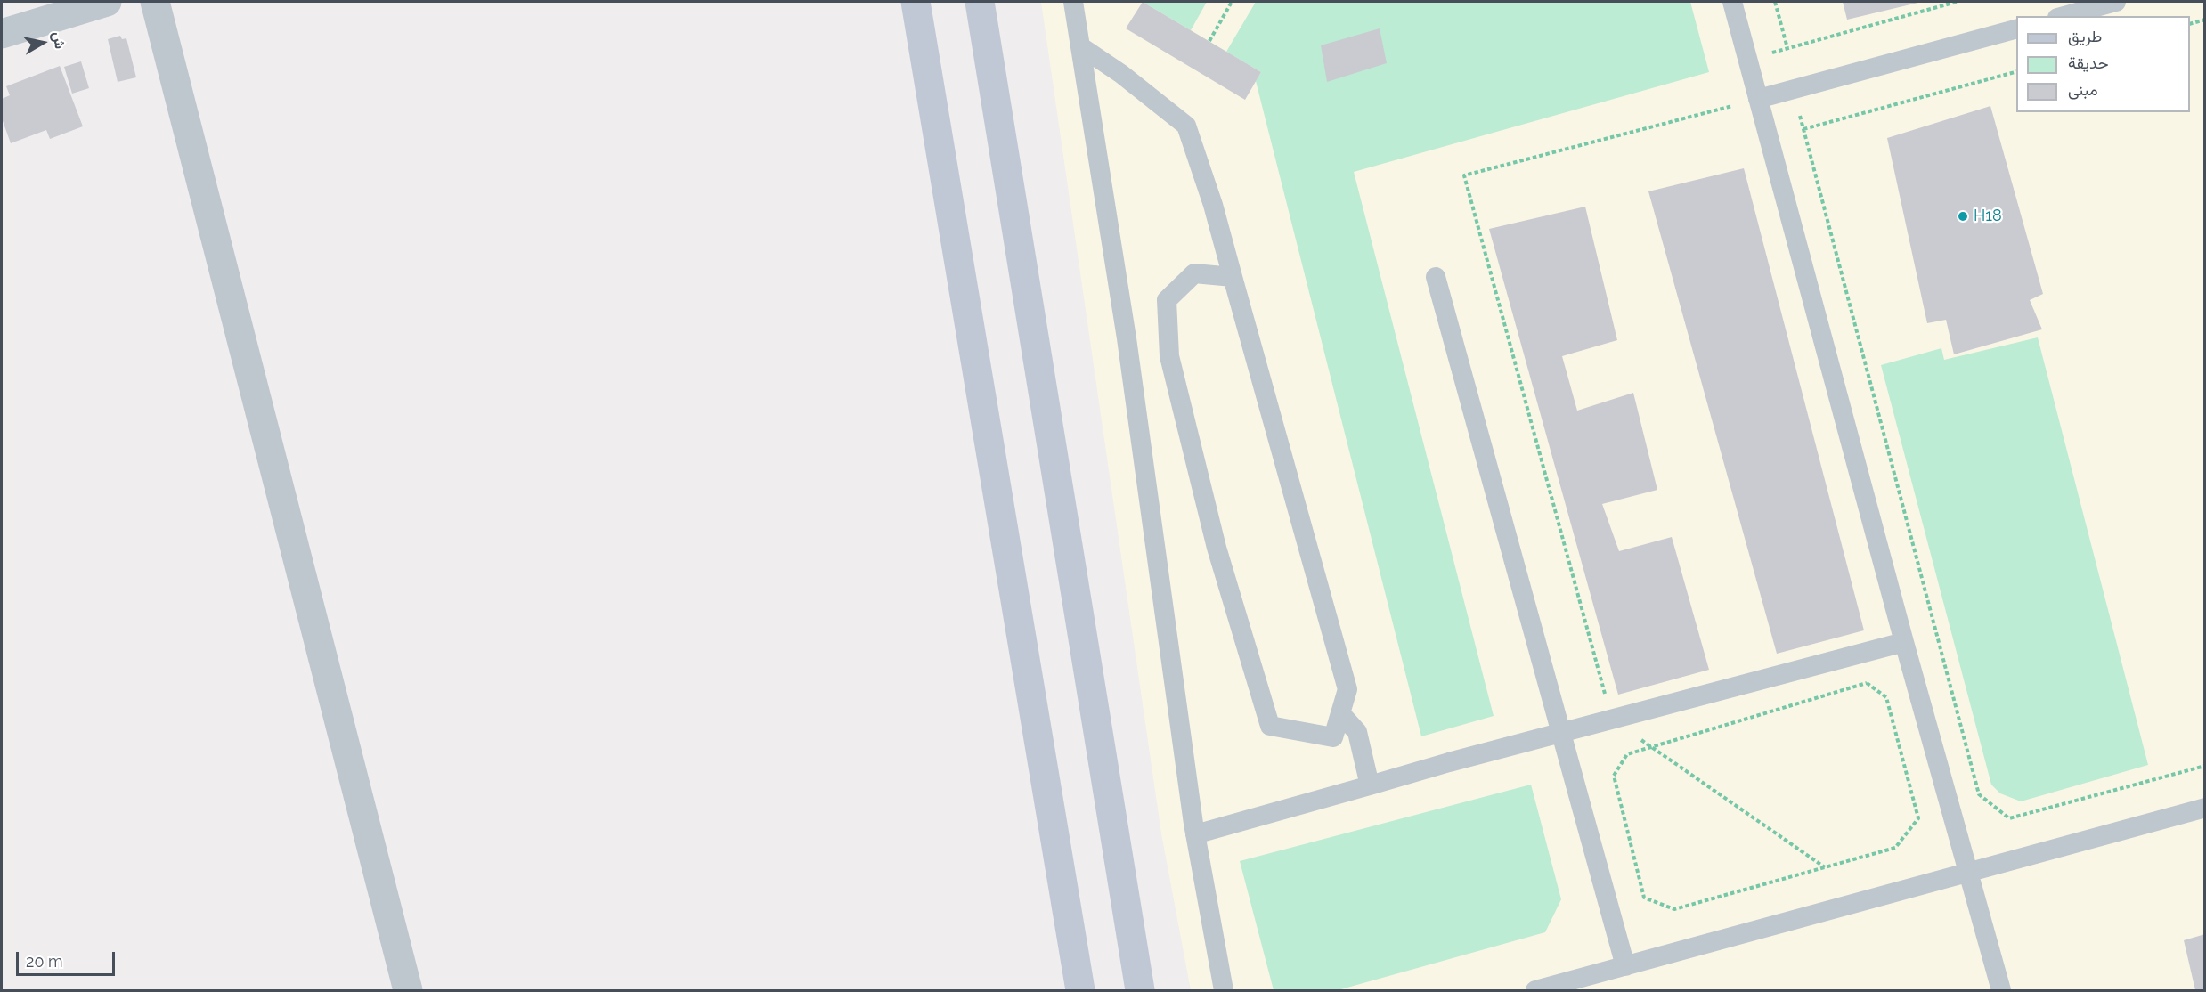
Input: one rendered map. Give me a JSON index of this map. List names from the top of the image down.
{
  "places": ["H18"],
  "legend": ["طريق", "حديقة", "مبنى"],
  "scale_bar": "20 m",
  "north": "right"
}
